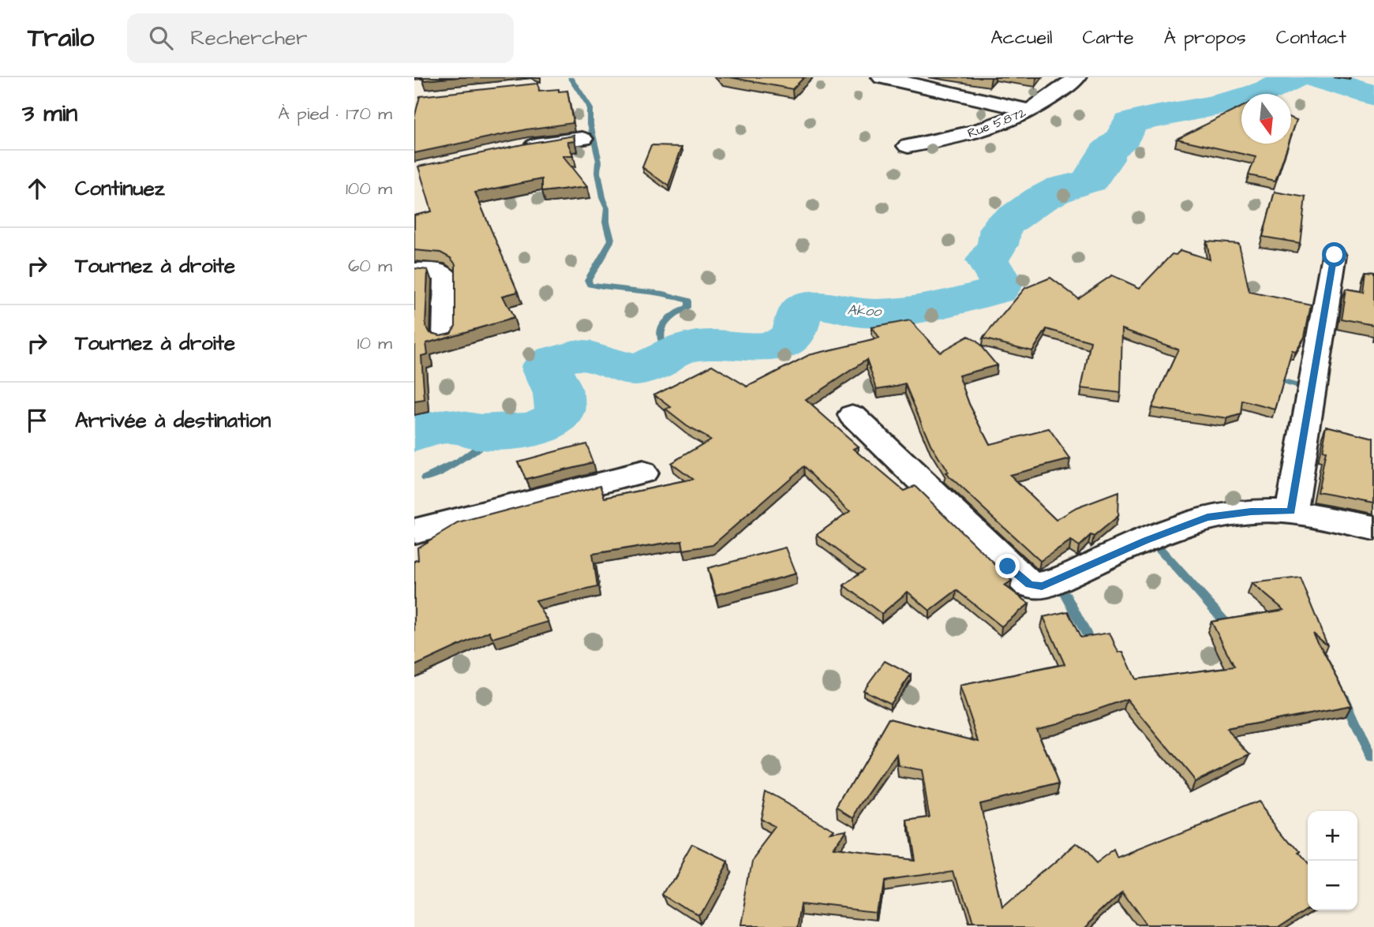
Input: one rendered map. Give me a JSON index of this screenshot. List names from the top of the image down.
{
  "streets": {
    "street": ["Rue 5.872"]
  },
  "water": ["Akoo"],
  "north": "bottom",
  "page": {
    "header": "Trailo",
    "search": "Rechercher",
    "nav": [
      "Accueil",
      "Carte",
      "À propos",
      "Contact"
    ],
    "heading": ["3 min", "À pied · 170 m"],
    "list": [
      ["Continuez", "100 m"],
      ["Tournez à droite", "60 m"],
      ["Tournez à droite", "10 m"],
      "Arrivée à destination"
    ],
    "map_buttons": ["+", "−"]
  }
}
